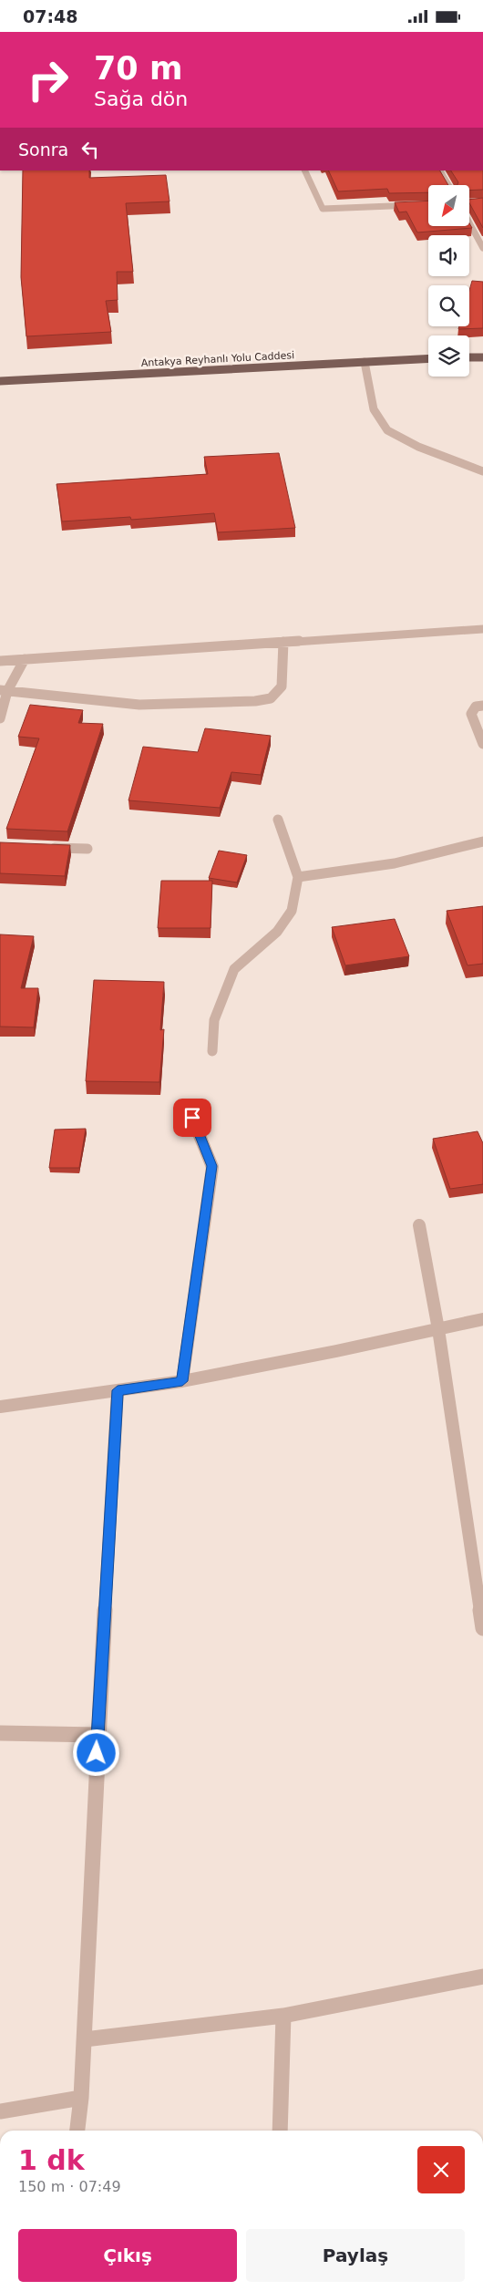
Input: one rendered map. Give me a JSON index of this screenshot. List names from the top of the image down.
{
  "streets": {
    "main road": ["Antakya Reyhanlı Yolu Caddesi"]
  },
  "north": "bottom left",
  "page": {
    "status": "07:48",
    "turn": ["70 m", "Sağa dön"],
    "then": "Sonra",
    "heading": ["1 dk", "150 m · 07:49"],
    "buttons": ["Çıkış", "Paylaş"]
  }
}
